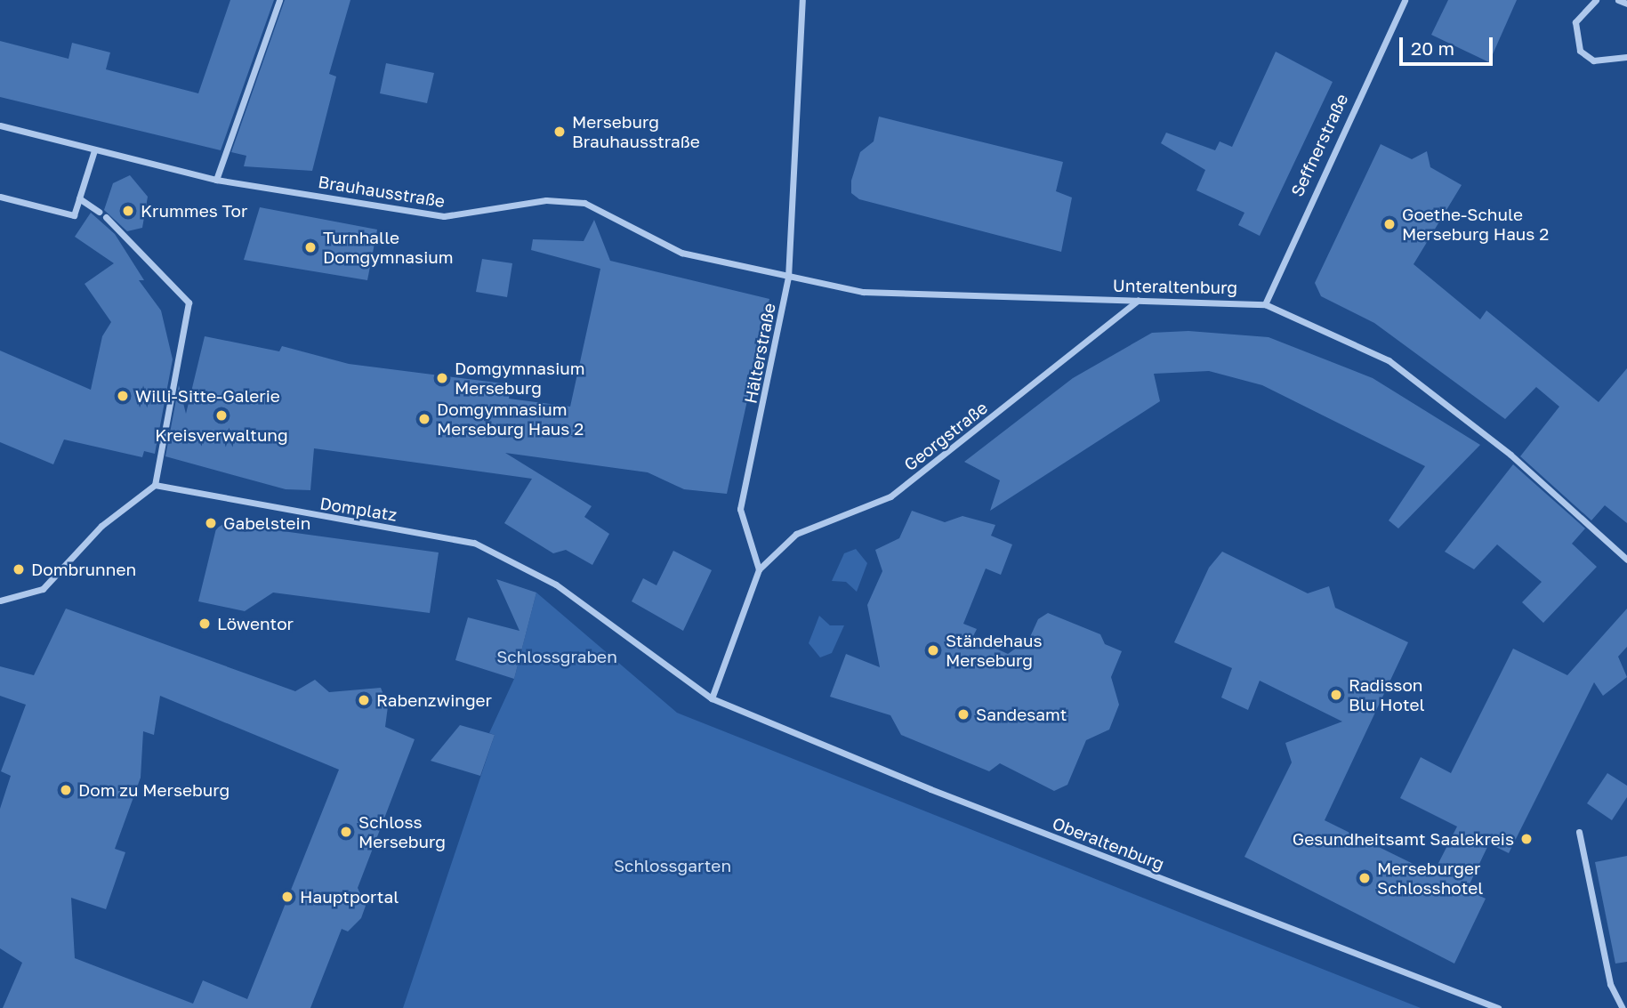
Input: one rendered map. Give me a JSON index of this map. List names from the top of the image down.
{
  "streets": {
    "street": [
      "Seffnerstraße",
      "Brauhausstraße",
      "Unteraltenburg",
      "Hälterstraße",
      "Georgstraße",
      "Domplatz",
      "Oberaltenburg"
    ]
  },
  "crossings": [
    ["Seffnerstraße", "Unteraltenburg"],
    ["Brauhausstraße", "Unteraltenburg"],
    ["Brauhausstraße", "Hälterstraße"],
    ["Unteraltenburg", "Hälterstraße"],
    ["Unteraltenburg", "Georgstraße"],
    ["Hälterstraße", "Georgstraße"],
    ["Domplatz", "Oberaltenburg"]
  ],
  "parks": ["Schlossgraben", "Schlossgarten"],
  "places": [
    "Merseburg Brauhausstraße",
    "Krummes Tor",
    "Goethe-Schule Merseburg Haus 2",
    "Turnhalle Domgymnasium",
    "Domgymnasium Merseburg",
    "Willi-Sitte-Galerie",
    "Kreisverwaltung",
    "Domgymnasium Merseburg Haus 2",
    "Gabelstein",
    "Dombrunnen",
    "Löwentor",
    "Ständehaus Merseburg",
    "Radisson Blu Hotel",
    "Rabenzwinger",
    "Sandesamt",
    "Dom zu Merseburg",
    "Schloss Merseburg",
    "Gesundheitsamt Saalekreis",
    "Merseburger Schlosshotel",
    "Hauptportal"
  ],
  "scale_bar": "20 m"
}
